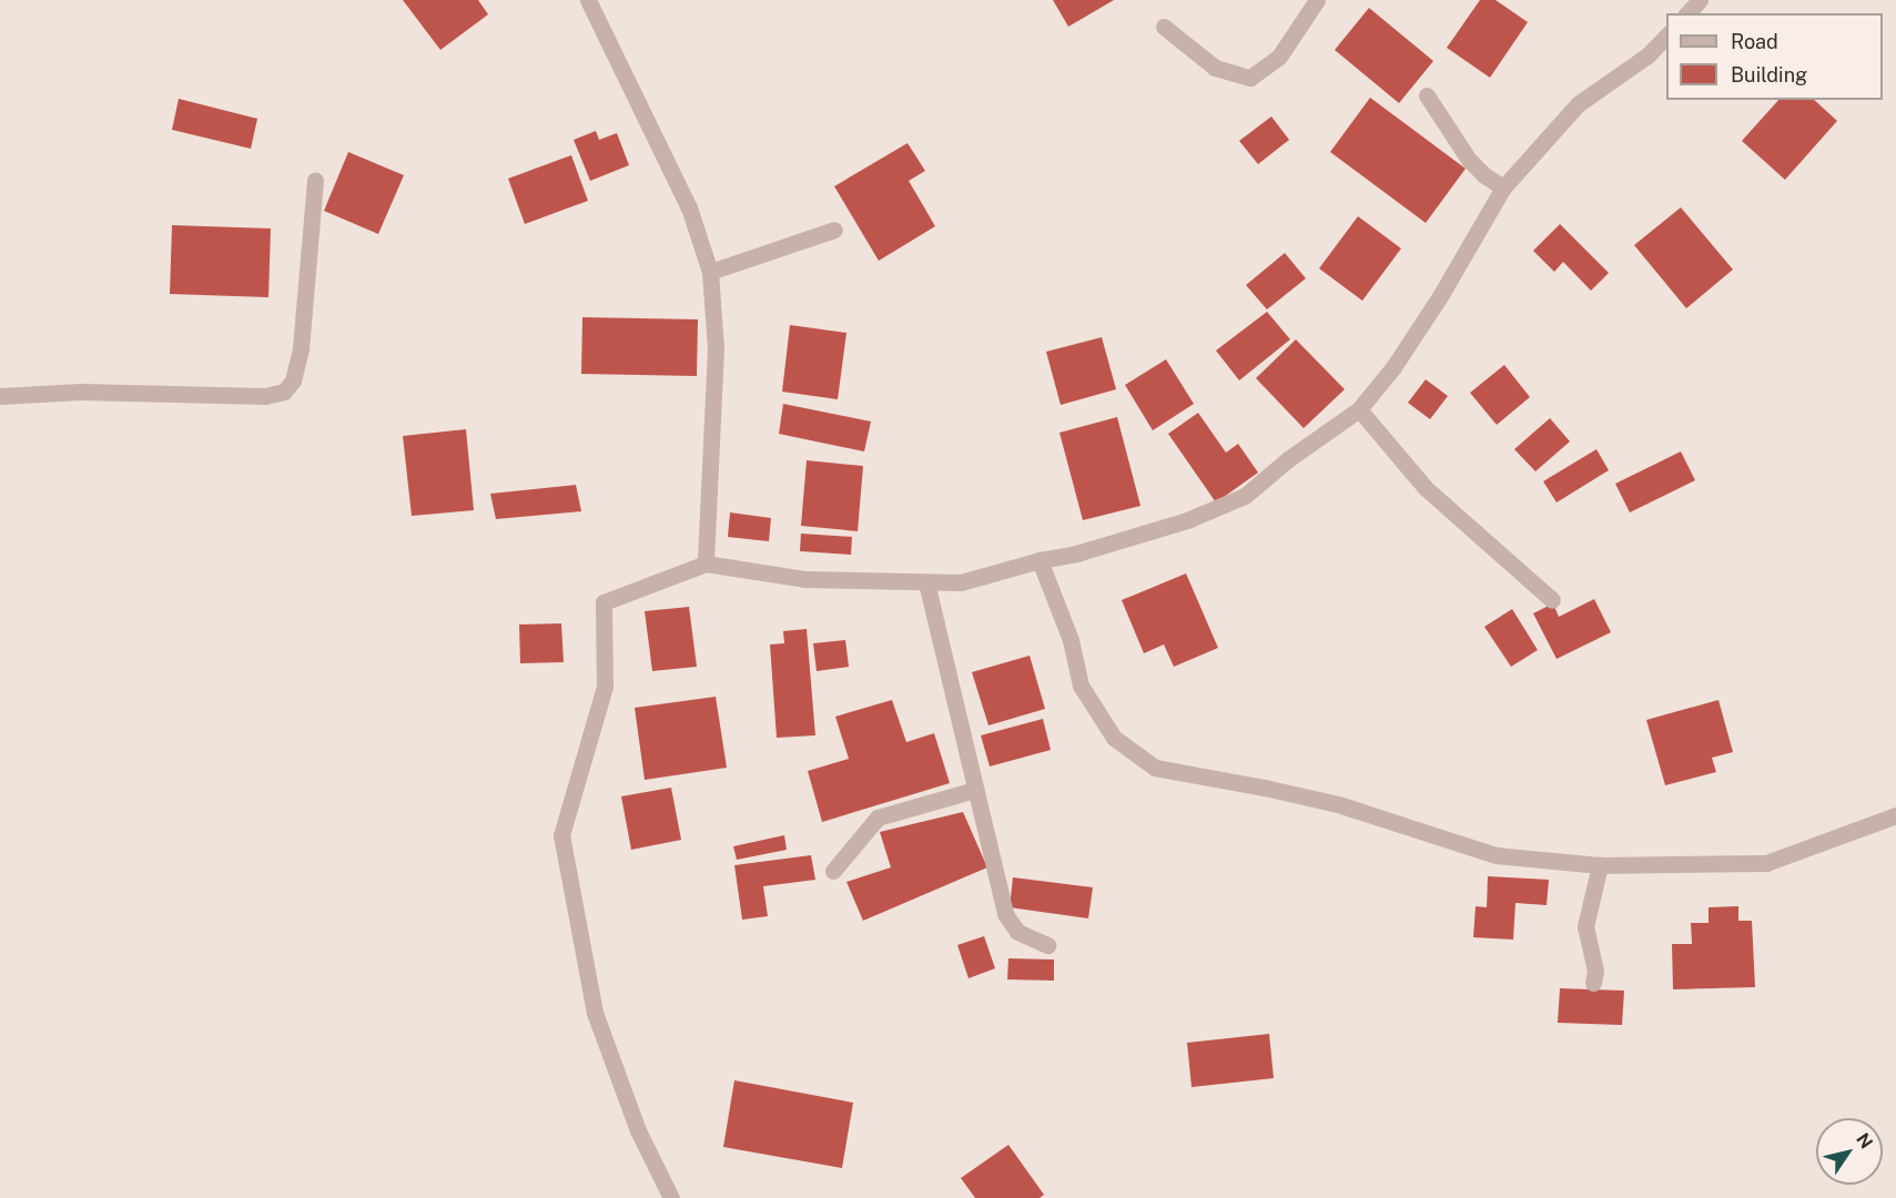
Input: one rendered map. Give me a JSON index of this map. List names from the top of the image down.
{
  "legend": ["Road", "Building"],
  "north": "top right"
}
